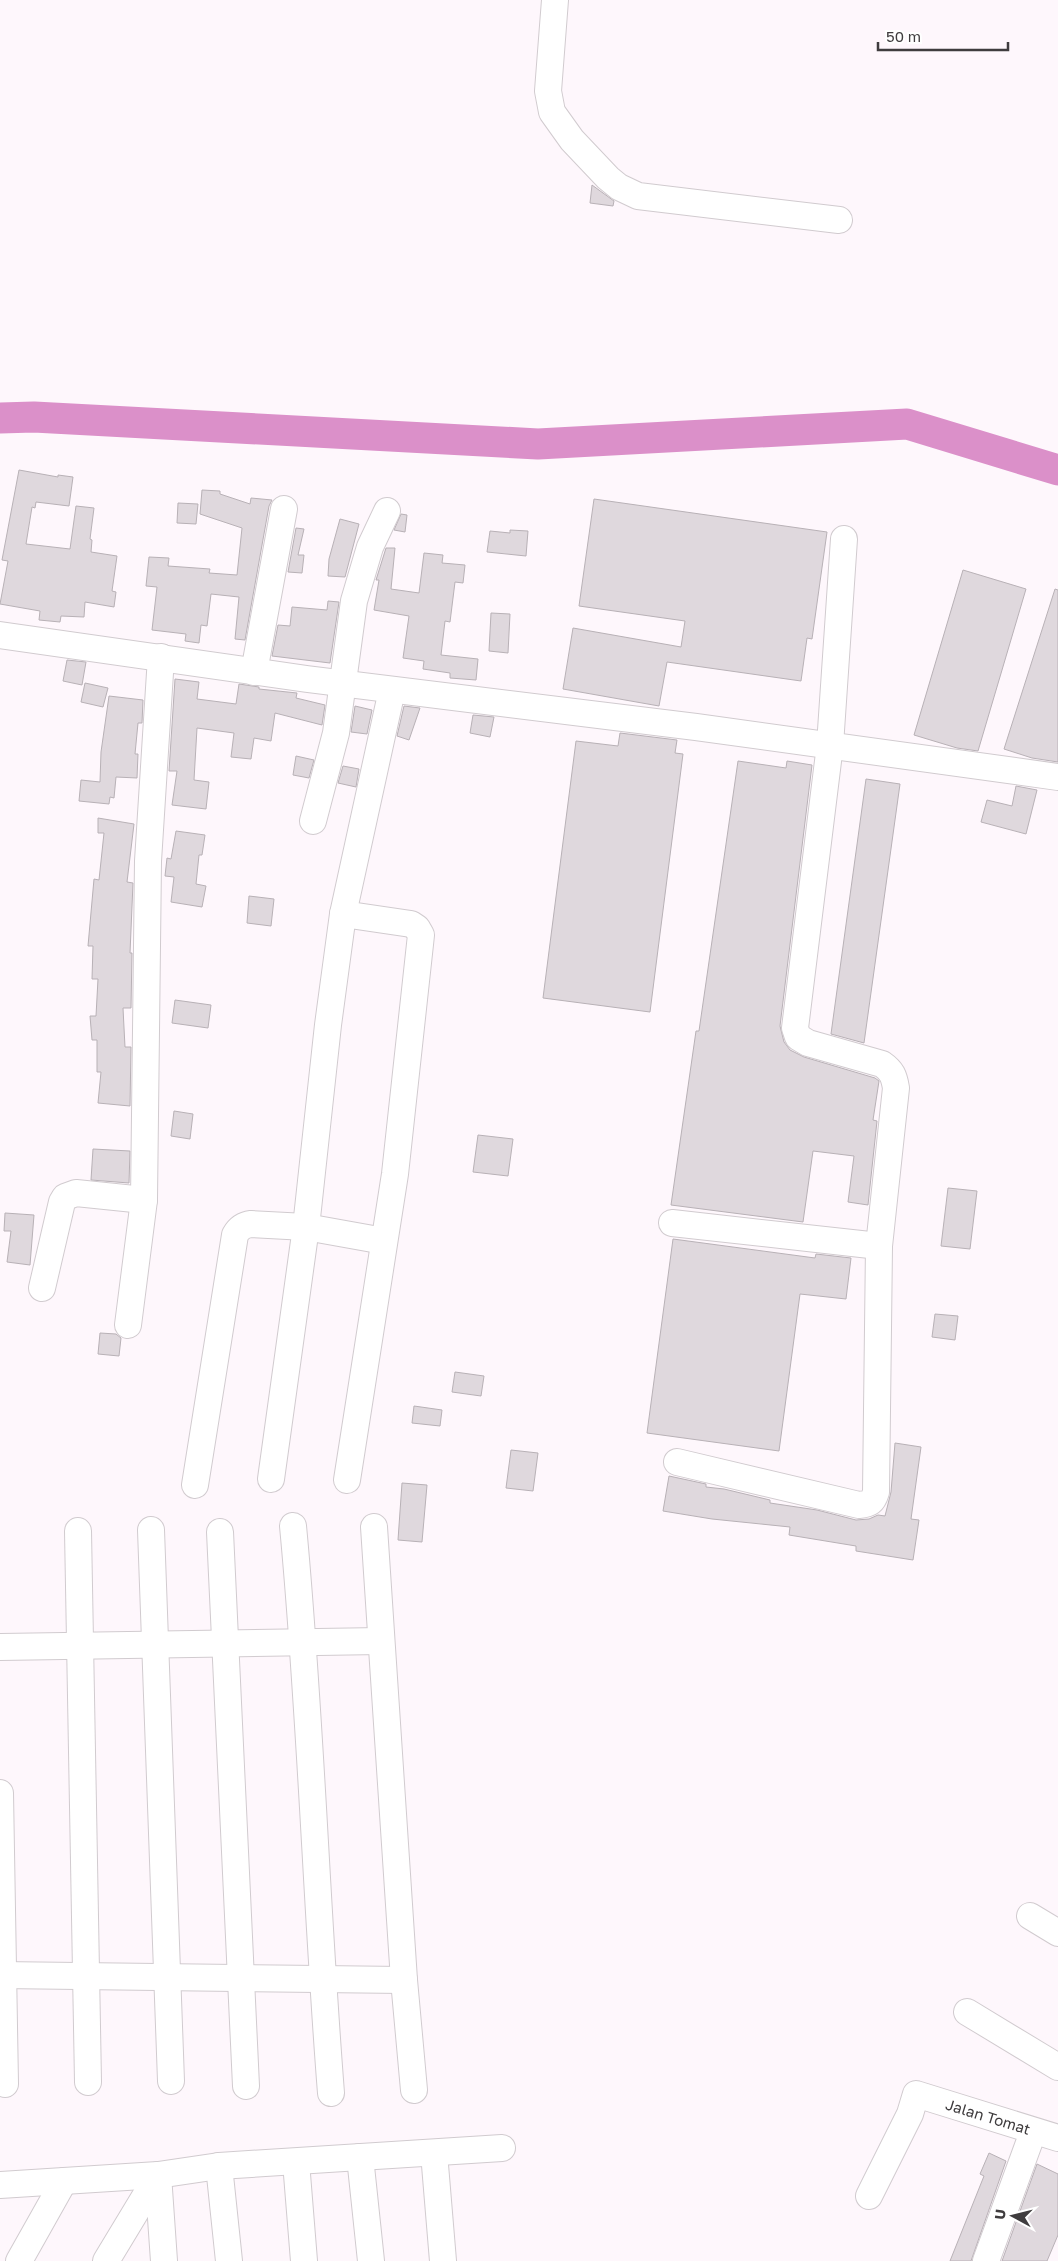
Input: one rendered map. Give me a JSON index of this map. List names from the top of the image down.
{
  "streets": {
    "street": ["Jalan Tomat"]
  },
  "scale_bar": "50 m",
  "north": "left"
}
